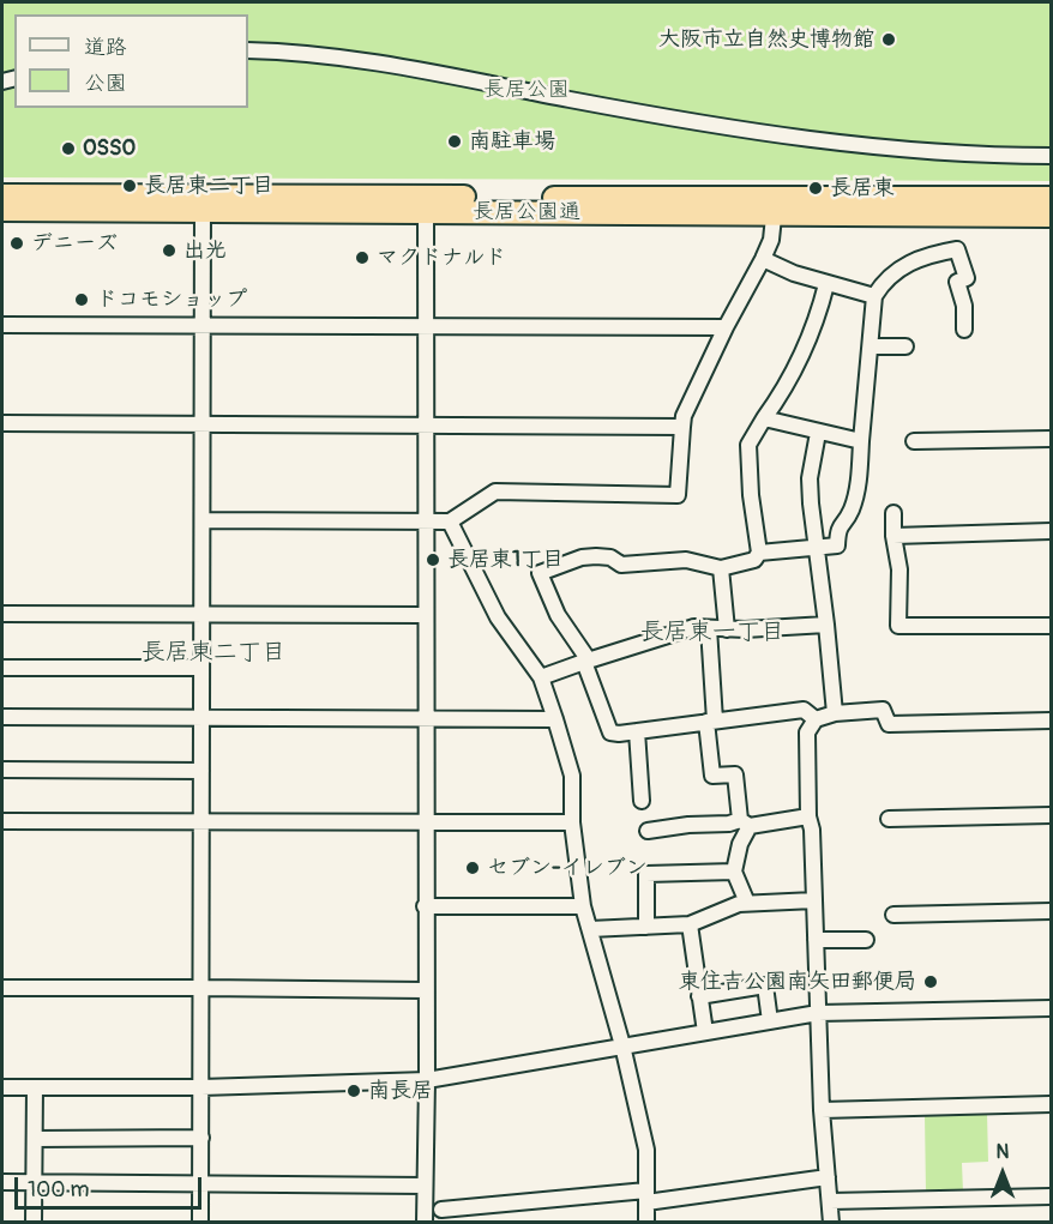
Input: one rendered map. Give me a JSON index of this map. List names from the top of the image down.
{
  "streets": {
    "highway": ["長居公園通"]
  },
  "districts": ["長居東一丁目", "長居東二丁目"],
  "parks": ["長居公園"],
  "places": [
    "大阪市立自然史博物館",
    "南駐車場",
    "OSSO",
    "長居東二丁目",
    "長居東",
    "デニーズ",
    "出光",
    "マクドナルド",
    "ドコモショップ",
    "長居東1丁目",
    "セブン-イレブン",
    "東住吉公園南矢田郵便局",
    "南長居"
  ],
  "legend": ["道路", "公園"],
  "scale_bar": "100 m",
  "north": "top"
}
